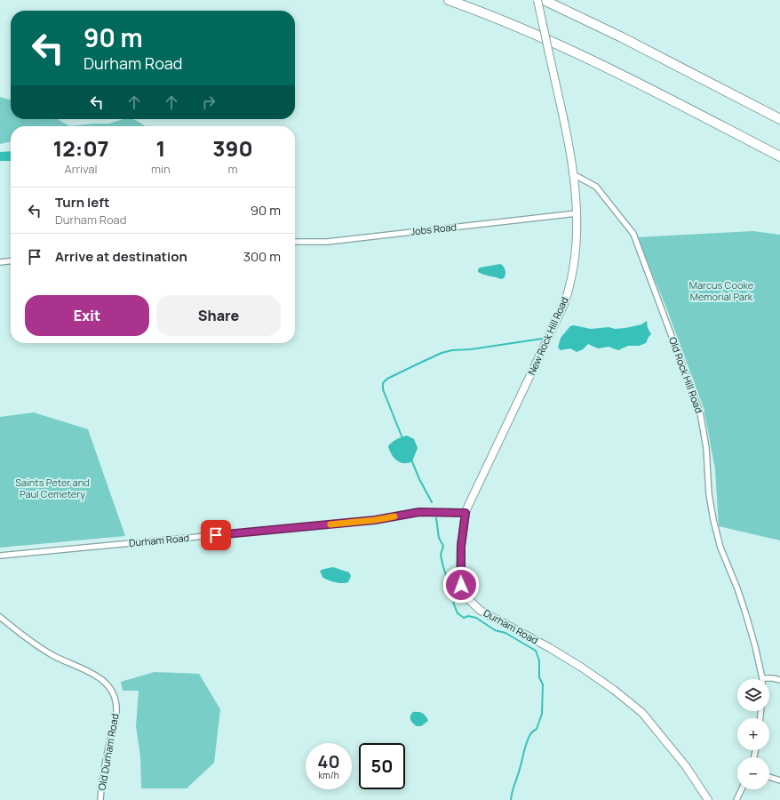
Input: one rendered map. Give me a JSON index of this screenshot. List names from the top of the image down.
{
  "streets": {
    "main road": ["New Rock Hill Road", "Durham Road"],
    "street": ["Jobs Road", "Old Rock Hill Road", "Old Durham Road"]
  },
  "crossings": [
    ["Jobs Road", "New Rock Hill Road"],
    ["New Rock Hill Road", "Old Rock Hill Road"],
    ["New Rock Hill Road", "Durham Road"]
  ],
  "parks": ["Marcus Cooke Memorial Park", "Saints Peter and Paul Cemetery"],
  "page": {
    "turn": ["90 m", "Durham Road"],
    "eta": [
      "12:07",
      "Arrival",
      "1",
      "min",
      "390",
      "m"
    ],
    "list": [
      {
        "name": "Turn left",
        "note": "Durham Road",
        "value": "90 m"
      },
      {
        "name": "Arrive at destination",
        "value": "300 m"
      }
    ],
    "buttons": ["Exit", "Share"],
    "map_buttons": ["+", "−"],
    "speed": "40 km/h",
    "limit": "50"
  }
}
